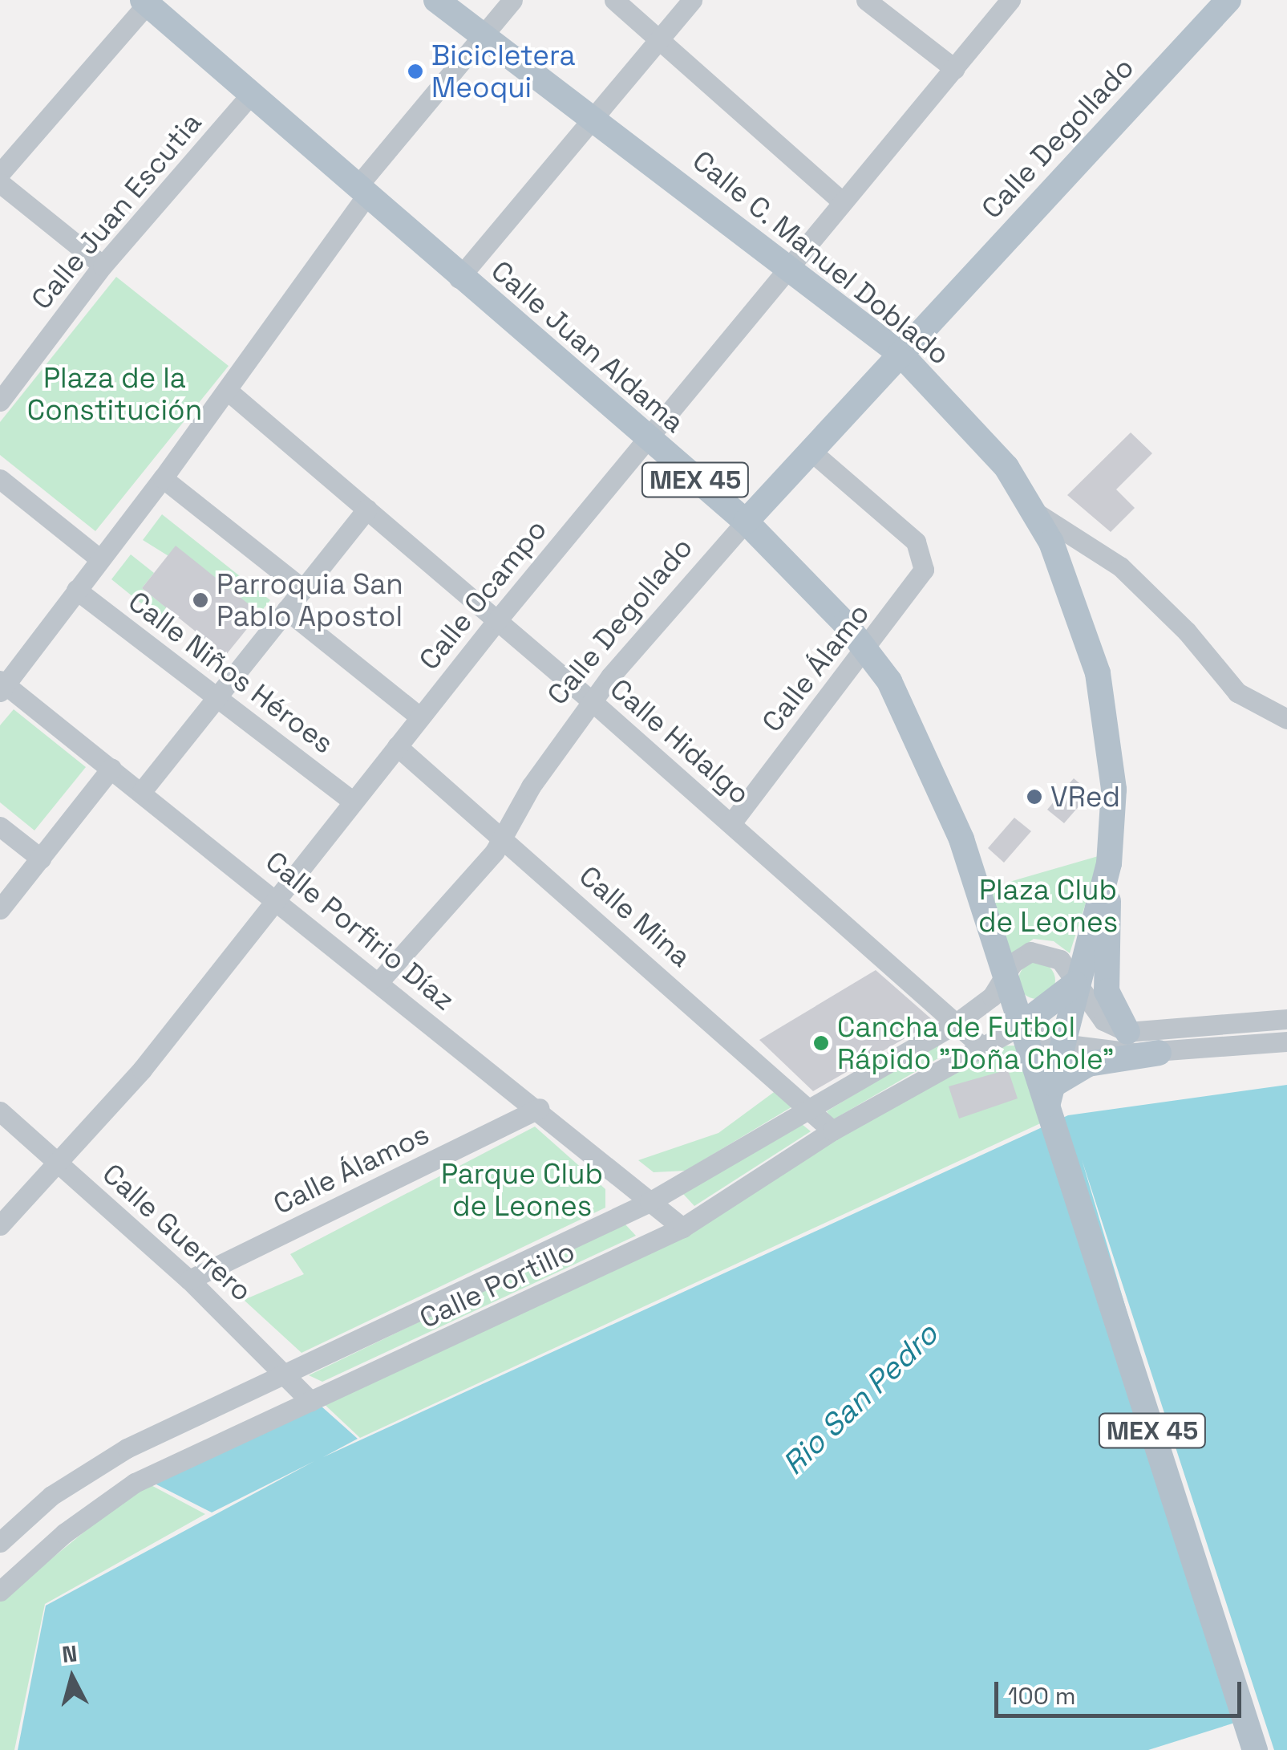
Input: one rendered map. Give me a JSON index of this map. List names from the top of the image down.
{
  "streets": {
    "main road": [
      "Calle Degollado",
      "Calle C. Manuel Doblado",
      "Calle Juan Aldama",
      "MEX 45"
    ],
    "street": [
      "Calle Juan Escutia",
      "Calle Ocampo",
      "Calle Álamo",
      "Calle Niños Héroes",
      "Calle Hidalgo",
      "Calle Mina",
      "Calle Porfirio Díaz",
      "Calle Álamos",
      "Calle Guerrero",
      "Calle Portillo"
    ]
  },
  "crossings": [
    ["Calle Degollado", "Calle C. Manuel Doblado"],
    ["Calle Degollado", "Calle Juan Aldama"],
    ["Calle Degollado", "Calle Álamo"],
    ["Calle Degollado", "Calle Hidalgo"],
    ["Calle Degollado", "Calle Mina"],
    ["Calle Degollado", "Calle Porfirio Díaz"],
    ["Calle Juan Escutia", "Calle Juan Aldama"],
    ["Calle C. Manuel Doblado", "Calle Juan Aldama"],
    ["Calle C. Manuel Doblado", "MEX 45"],
    ["Calle C. Manuel Doblado", "Calle Ocampo"],
    ["Calle C. Manuel Doblado", "Calle Portillo"],
    ["Calle Juan Aldama", "MEX 45"],
    ["Calle Juan Aldama", "Calle Ocampo"],
    ["Calle Juan Aldama", "Calle Álamo"],
    ["Calle Juan Aldama", "Calle Portillo"],
    ["Calle Ocampo", "Calle Niños Héroes"],
    ["Calle Ocampo", "Calle Hidalgo"],
    ["Calle Ocampo", "Calle Mina"],
    ["Calle Ocampo", "Calle Porfirio Díaz"],
    ["Calle Ocampo", "Calle Guerrero"],
    ["Calle Álamo", "Calle Hidalgo"],
    ["Calle Hidalgo", "Calle Portillo"],
    ["Calle Mina", "Calle Portillo"],
    ["Calle Porfirio Díaz", "Calle Álamos"],
    ["Calle Porfirio Díaz", "Calle Portillo"],
    ["Calle Álamos", "Calle Guerrero"],
    ["Calle Guerrero", "Calle Portillo"]
  ],
  "water": ["Rio San Pedro"],
  "parks": ["Plaza de la Constitución", "Plaza Club de Leones", "Parque Club de Leones"],
  "places": [
    "Bicicletera Meoqui",
    "Parroquia San Pablo Apostol",
    "VRed",
    "Cancha de Futbol Rápido \"Doña Chole\""
  ],
  "scale_bar": "100 m",
  "north": "top"
}
